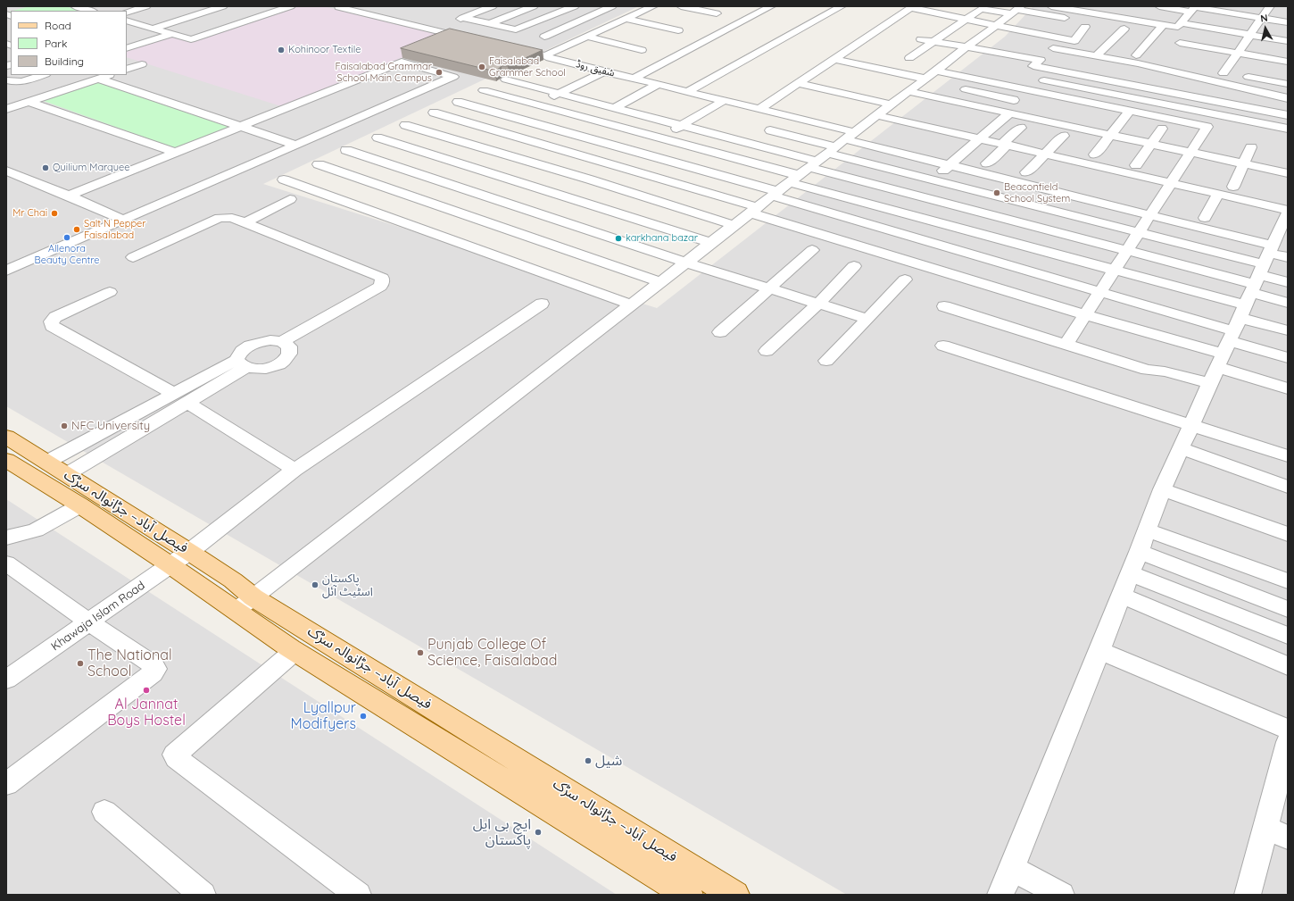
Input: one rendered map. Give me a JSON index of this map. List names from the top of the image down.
{
  "streets": {
    "main road": ["فیصل آباد– جڑانوالہ سڑک"],
    "street": ["شفیق روڈ", "Khawaja Islam Road"]
  },
  "crossings": [
    ["فیصل آباد– جڑانوالہ سڑک", "Khawaja Islam Road"]
  ],
  "places": [
    "Kohinoor Textile",
    "Faisalabad Grammer School",
    "Faisalabad Grammar School Main Campus",
    "Quilium Marquee",
    "Beaconfield School System",
    "Mr Chai",
    "Salt N Pepper Faisalabad",
    "Allenora Beauty Centre",
    "karkhana bazar",
    "NFC University",
    "پاکستان اسٹیٹ آئل",
    "Punjab College Of Science, Faisalabad",
    "The National School",
    "Al Jannat Boys Hostel",
    "Lyallpur Modifyers",
    "شیل",
    "ایچ بی ایل پاکستان"
  ],
  "legend": ["Road", "Park", "Building"],
  "north": "top"
}
